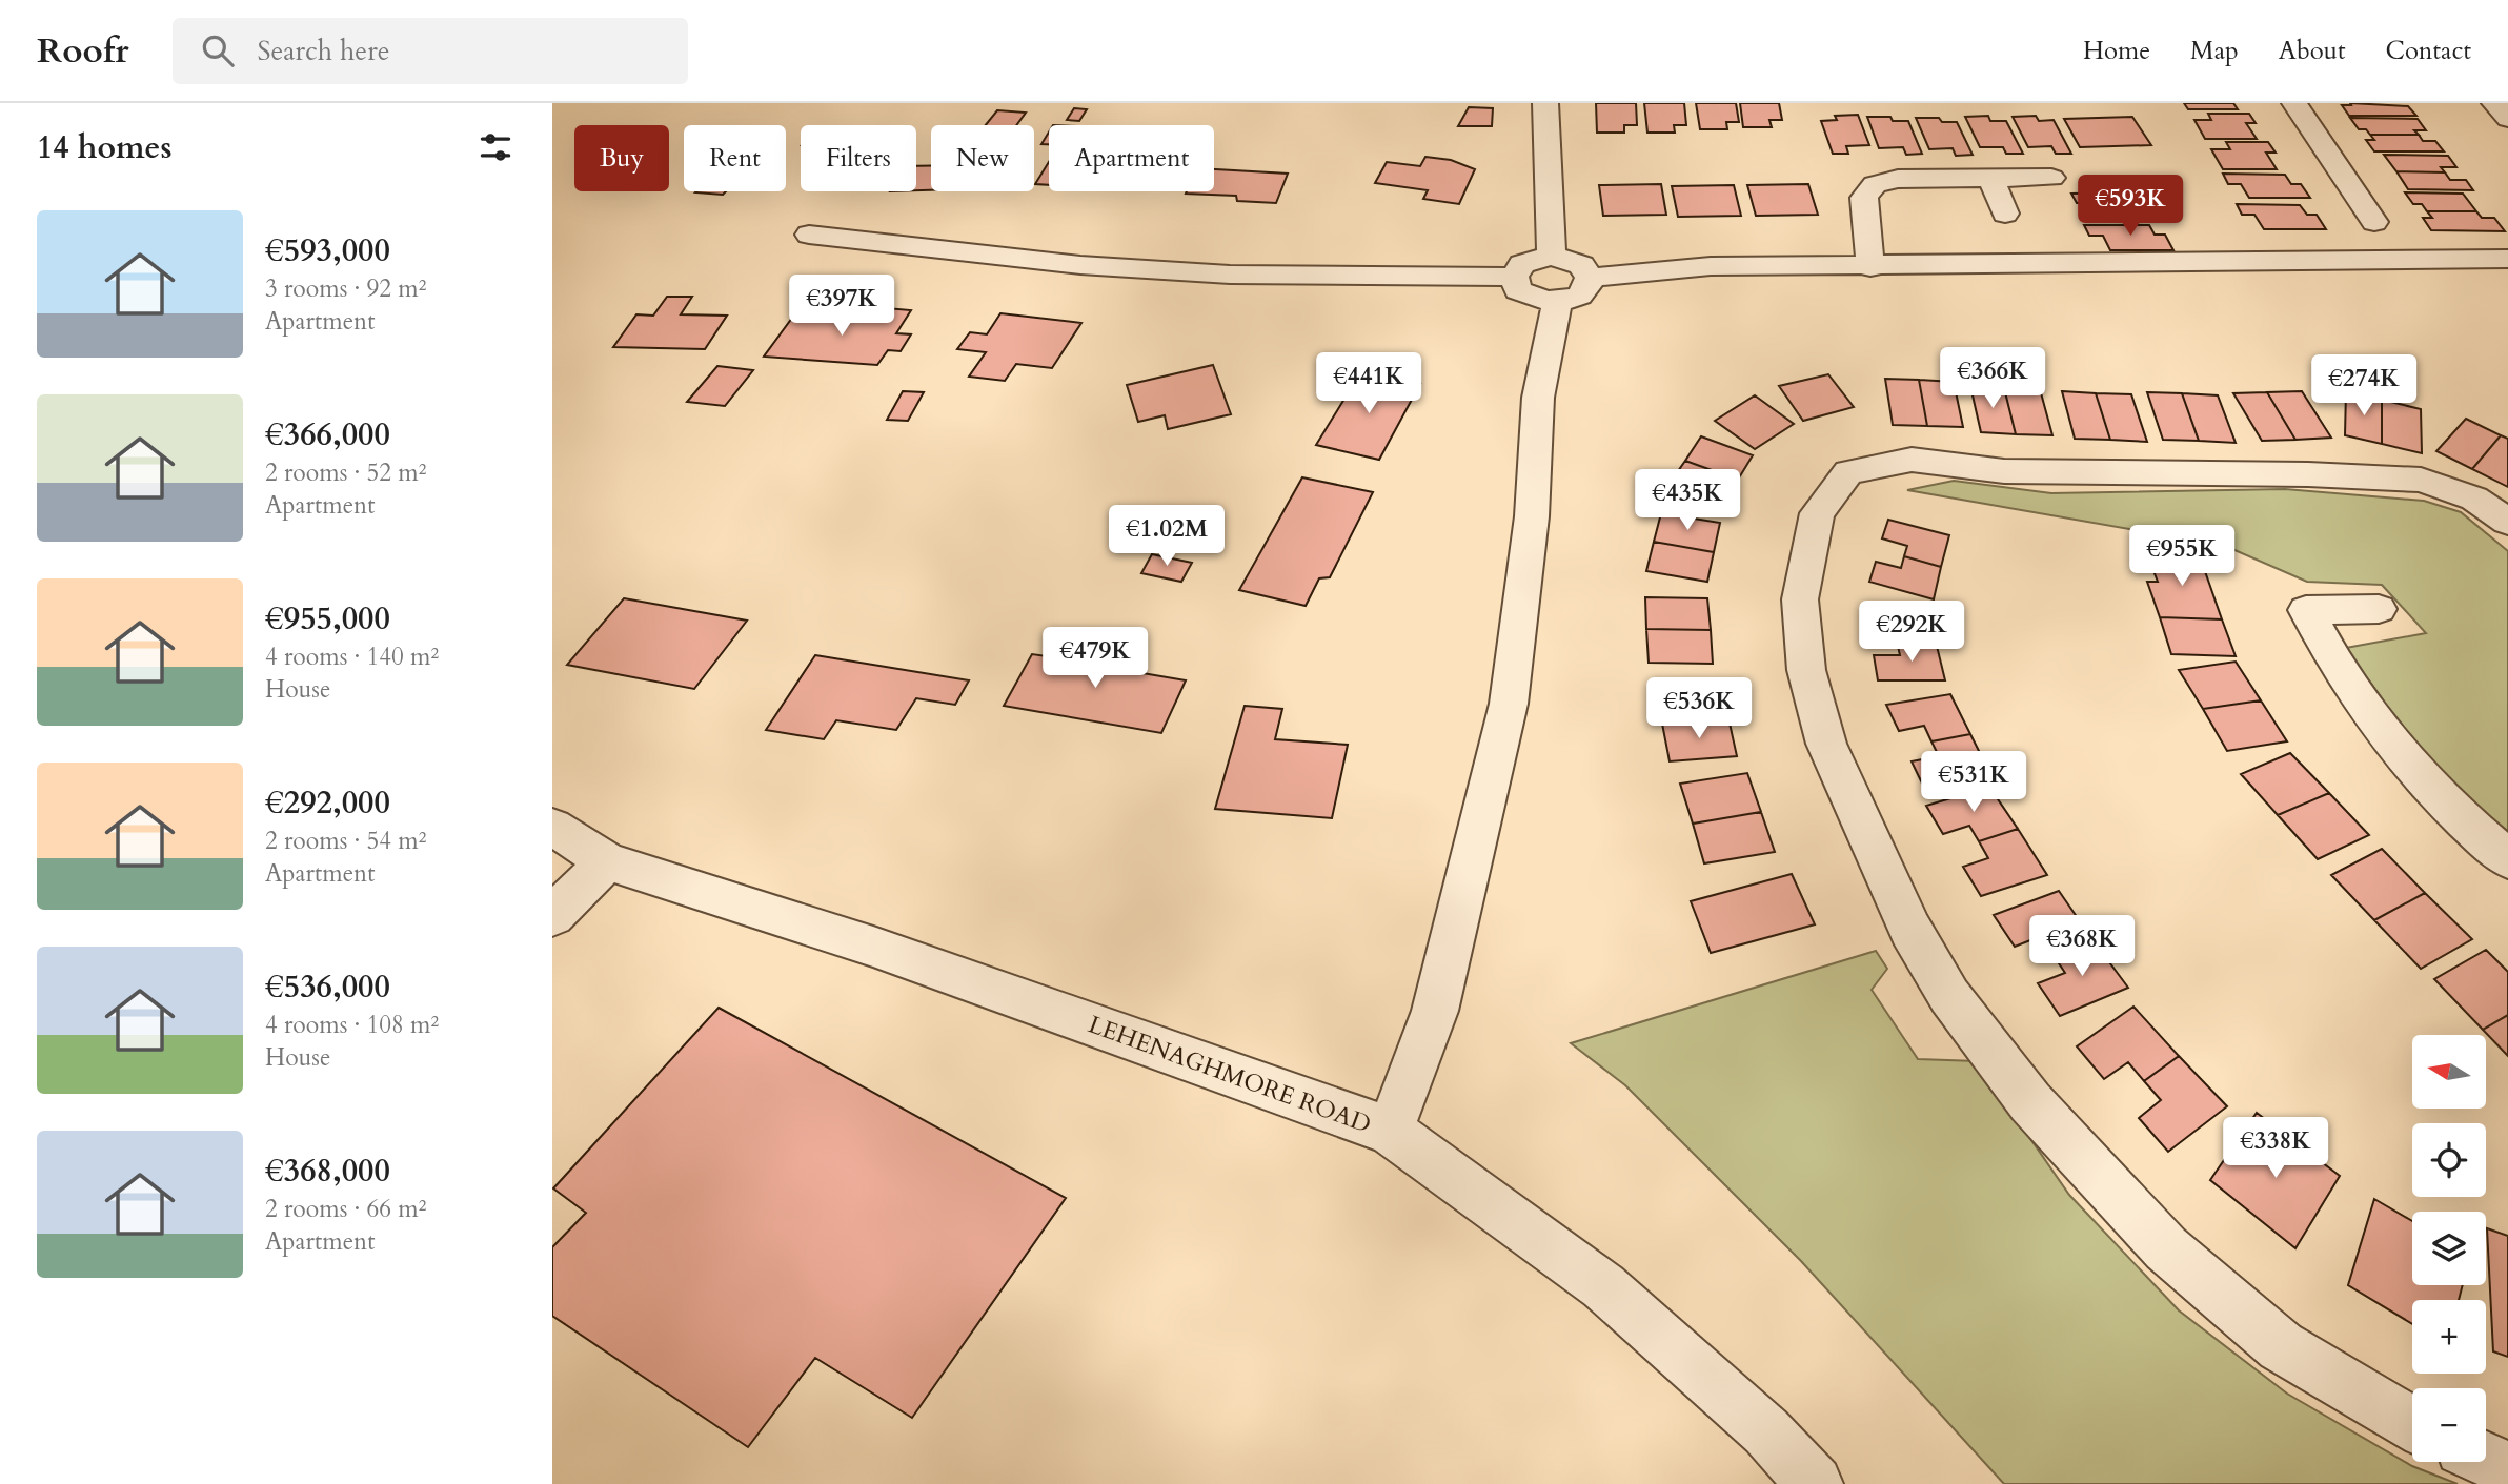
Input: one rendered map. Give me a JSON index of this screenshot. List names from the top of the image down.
{
  "streets": {
    "street": ["LEHENAGHMORE ROAD"]
  },
  "north": "left",
  "page": {
    "header": "Roofr",
    "search": "Search here",
    "nav": [
      "Home",
      "Map",
      "About",
      "Contact"
    ],
    "heading": "14 homes",
    "chip": [
      "Buy",
      "Rent",
      "Filters",
      "New",
      "Apartment"
    ],
    "price": [
      "€593K",
      "€397K",
      "€366K",
      "€441K",
      "€274K",
      "€435K",
      "€1.02M",
      "€955K",
      "€292K",
      "€479K",
      "€536K",
      "€531K",
      "€368K",
      "€338K"
    ],
    "list": [
      {
        "name": "€593,000",
        "note": "3 rooms · 92 m² · Apartment"
      },
      {
        "name": "€366,000",
        "note": "2 rooms · 52 m² · Apartment"
      },
      {
        "name": "€955,000",
        "note": "4 rooms · 140 m² · House"
      },
      {
        "name": "€292,000",
        "note": "2 rooms · 54 m² · Apartment"
      },
      {
        "name": "€536,000",
        "note": "4 rooms · 108 m² · House"
      },
      {
        "name": "€368,000",
        "note": "2 rooms · 66 m² · Apartment"
      }
    ],
    "map_buttons": ["+", "−"]
  }
}
